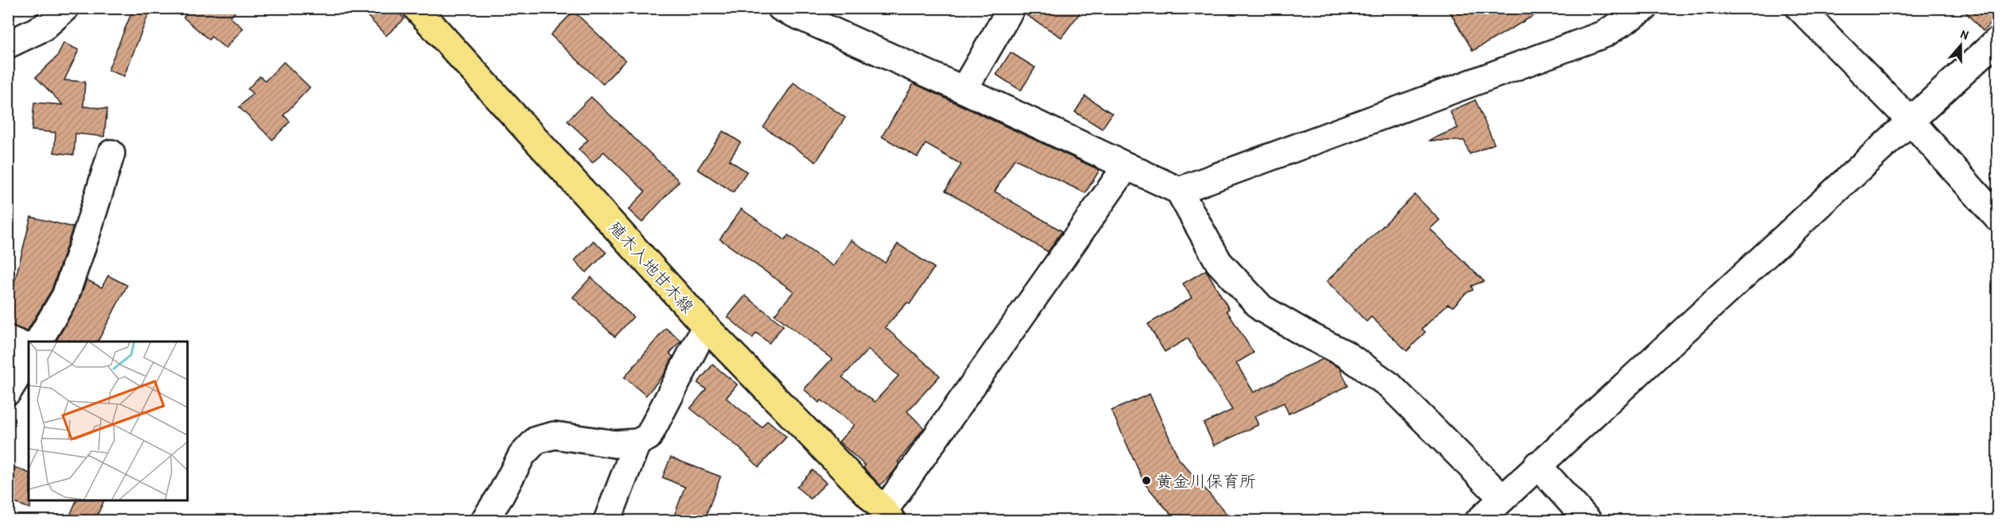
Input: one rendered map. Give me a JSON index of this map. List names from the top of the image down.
{
  "streets": {
    "main road": ["殖木入地甘木線"]
  },
  "places": ["黄金川保育所"],
  "north": "top"
}
